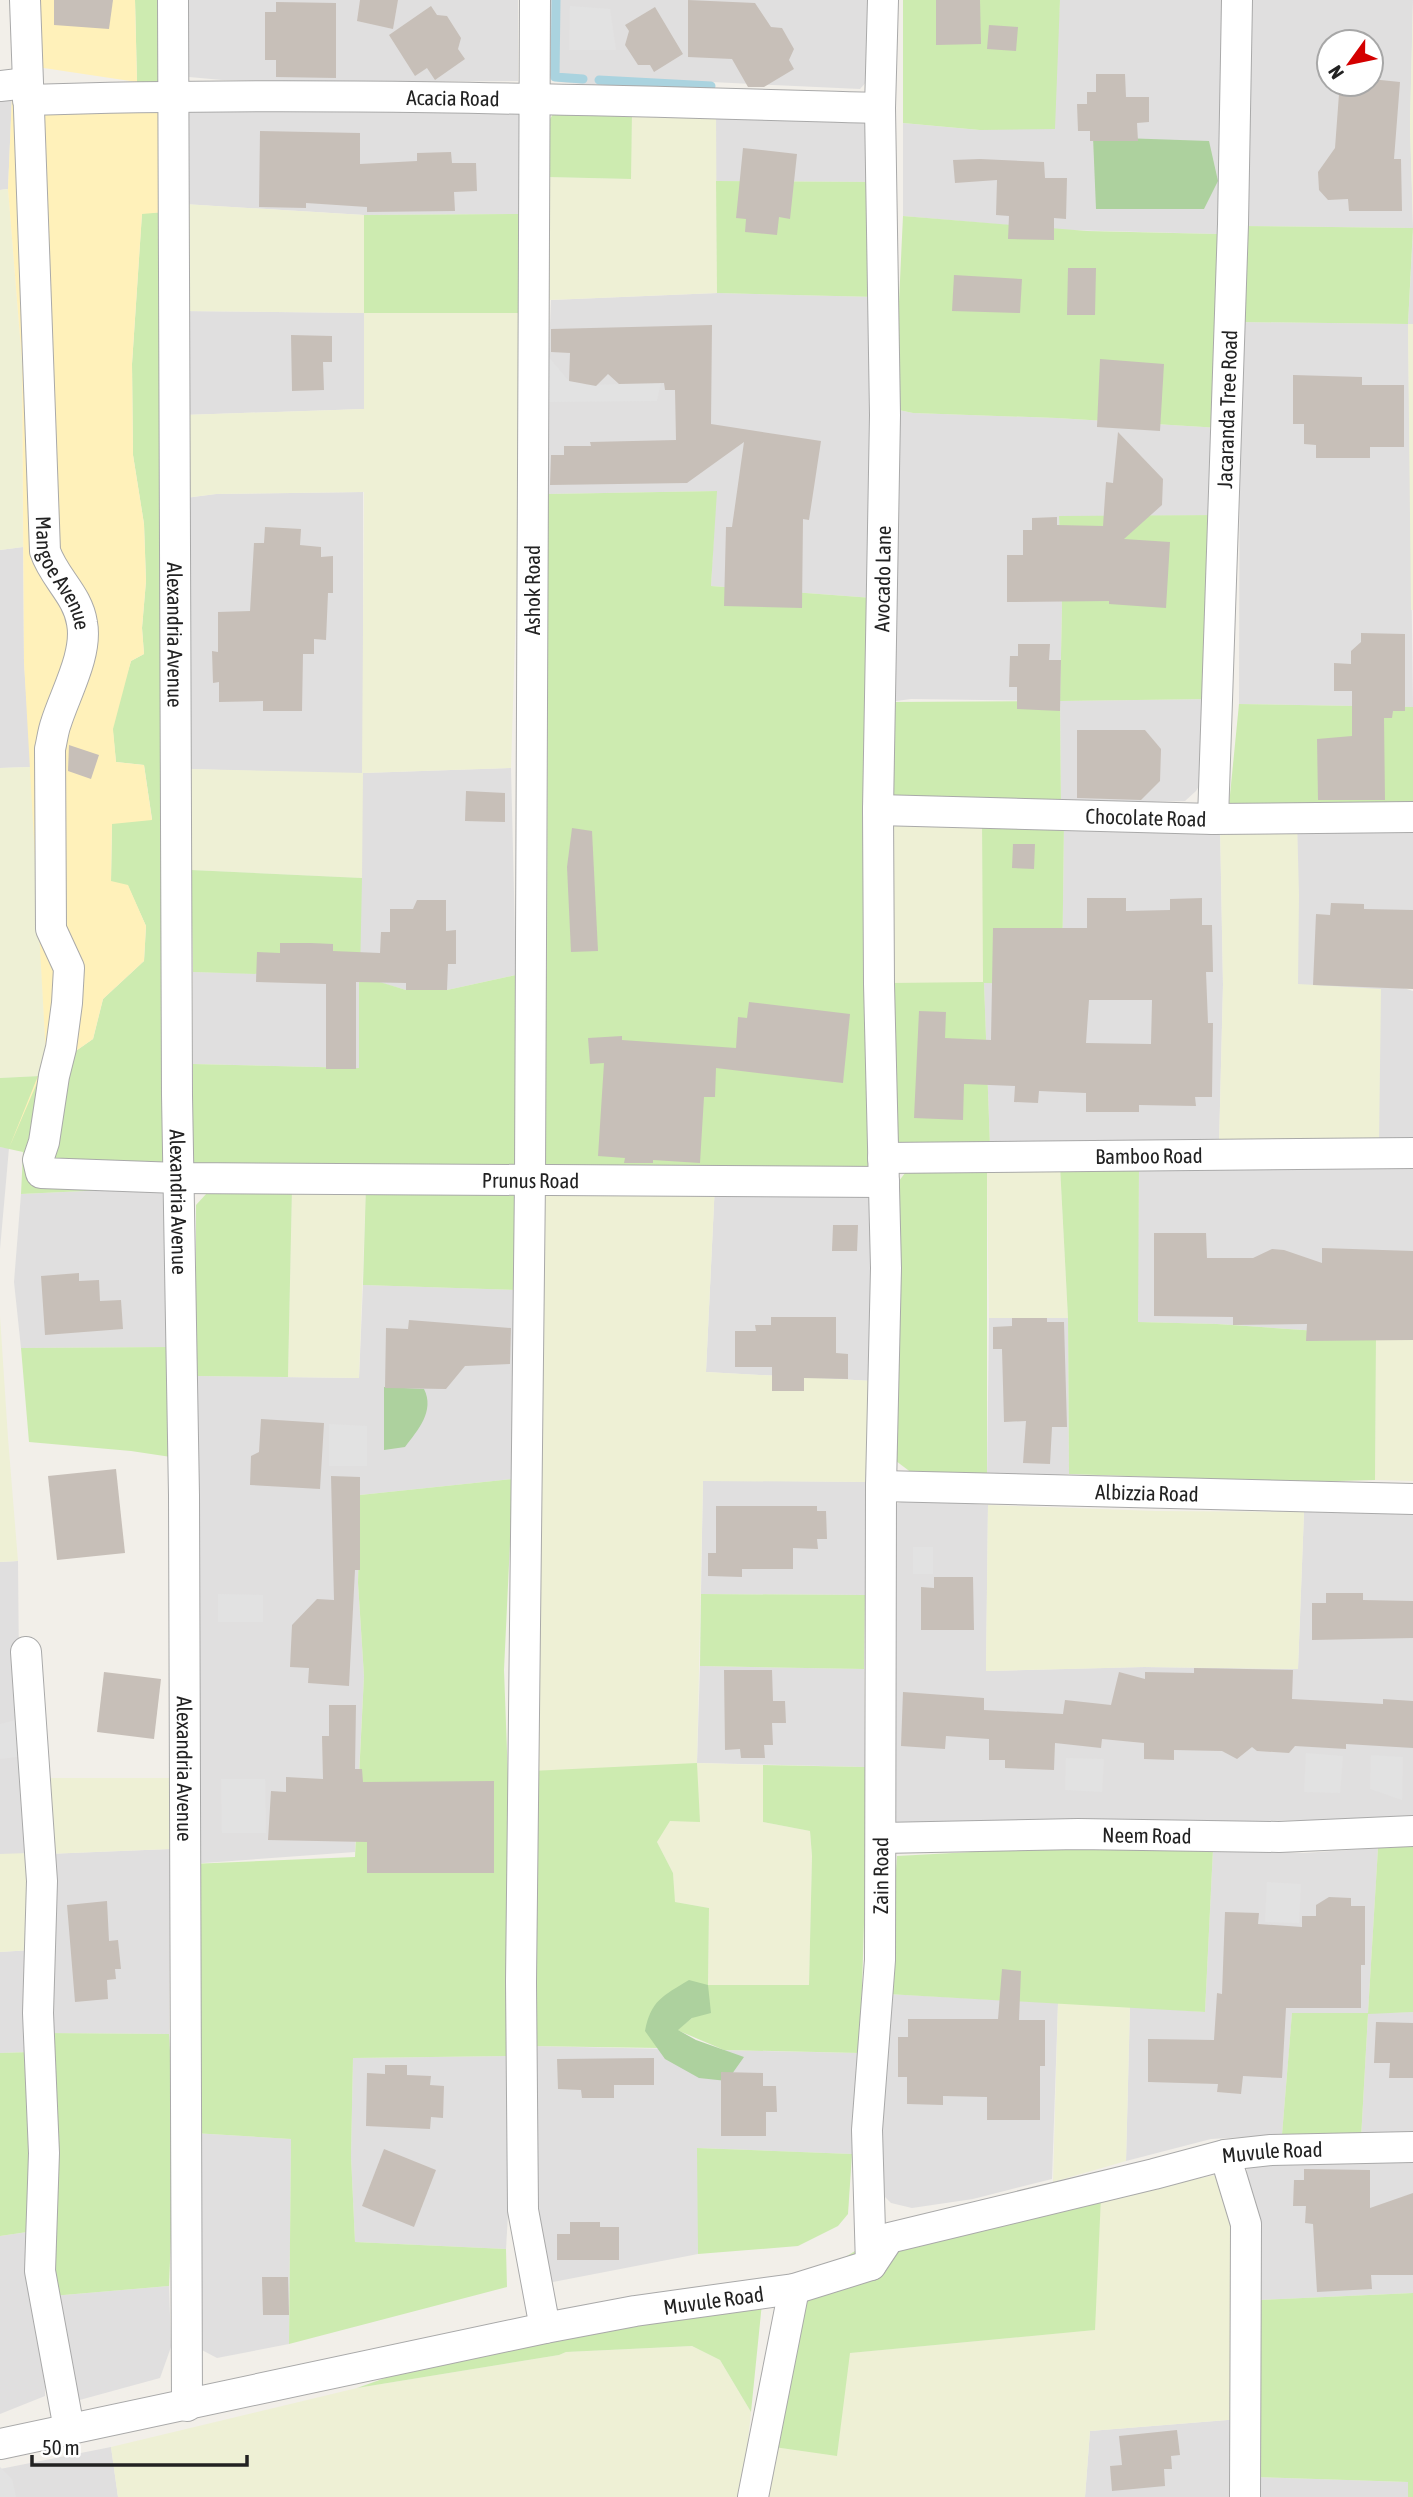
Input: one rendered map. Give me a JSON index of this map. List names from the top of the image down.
{
  "streets": {
    "street": [
      "Acacia Road",
      "Jacaranda Tree Road",
      "Mangoe Avenue",
      "Avocado Lane",
      "Ashok Road",
      "Alexandria Avenue",
      "Chocolate Road",
      "Bamboo Road",
      "Prunus Road",
      "Albizzia Road",
      "Neem Road",
      "Zain Road",
      "Muvule Road"
    ]
  },
  "crossings": [
    ["Acacia Road", "Mangoe Avenue"],
    ["Acacia Road", "Avocado Lane"],
    ["Acacia Road", "Ashok Road"],
    ["Acacia Road", "Alexandria Avenue"],
    ["Jacaranda Tree Road", "Chocolate Road"],
    ["Mangoe Avenue", "Prunus Road"],
    ["Avocado Lane", "Chocolate Road"],
    ["Avocado Lane", "Bamboo Road"],
    ["Avocado Lane", "Prunus Road"],
    ["Avocado Lane", "Zain Road"],
    ["Ashok Road", "Prunus Road"],
    ["Ashok Road", "Muvule Road"],
    ["Alexandria Avenue", "Prunus Road"],
    ["Alexandria Avenue", "Muvule Road"],
    ["Bamboo Road", "Prunus Road"],
    ["Bamboo Road", "Zain Road"],
    ["Prunus Road", "Zain Road"],
    ["Albizzia Road", "Zain Road"],
    ["Neem Road", "Zain Road"],
    ["Zain Road", "Muvule Road"]
  ],
  "scale_bar": "50 m",
  "north": "bottom left"
}
